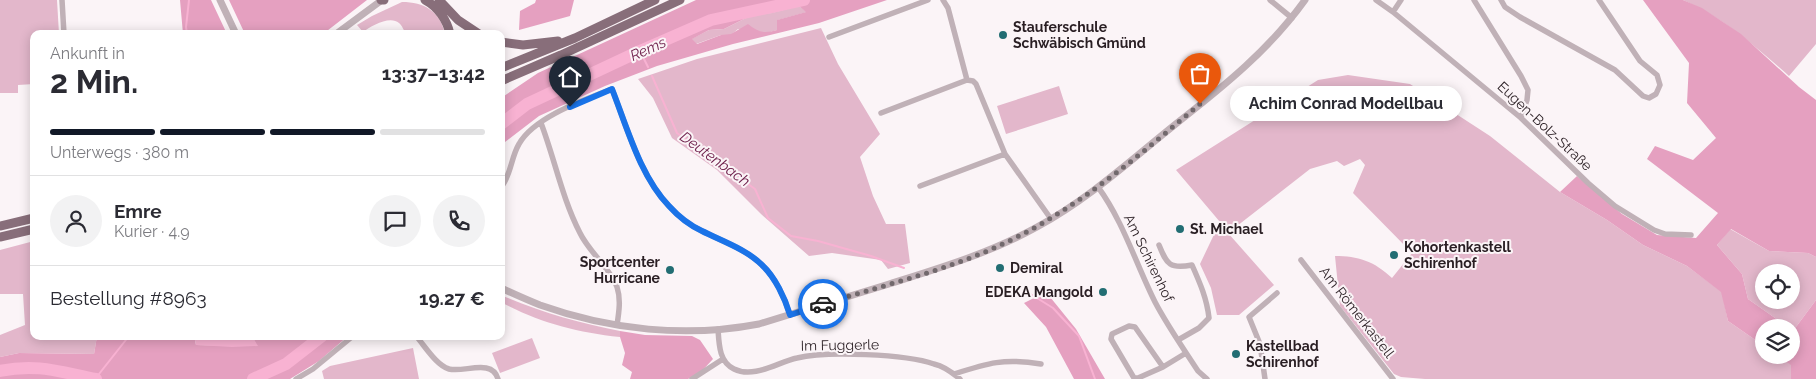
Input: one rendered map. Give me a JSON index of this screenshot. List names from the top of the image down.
{
  "streets": {
    "street": [
      "Eugen-Bolz-Straße",
      "Am Schirenhof",
      "Am Römerkastell",
      "Im Fuggerle"
    ]
  },
  "water": ["Rems", "Deutenbach"],
  "places": [
    "Stauferschule Schwäbisch Gmünd",
    "Achim Conrad Modellbau",
    "St. Michael",
    "Kohortenkastell Schirenhof",
    "Demiral",
    "Sportcenter Hurricane",
    "EDEKA Mangold",
    "Kastellbad Schirenhof"
  ],
  "page": {
    "heading": ["2 Min.", "Ankunft in", "13:37–13:42"],
    "panel": [
      "Emre",
      "Kurier · 4.9",
      "Bestellung #8963",
      "19.27 €"
    ],
    "bubble": "Achim Conrad Modellbau",
    "bar": "Unterwegs · 380 m"
  }
}
